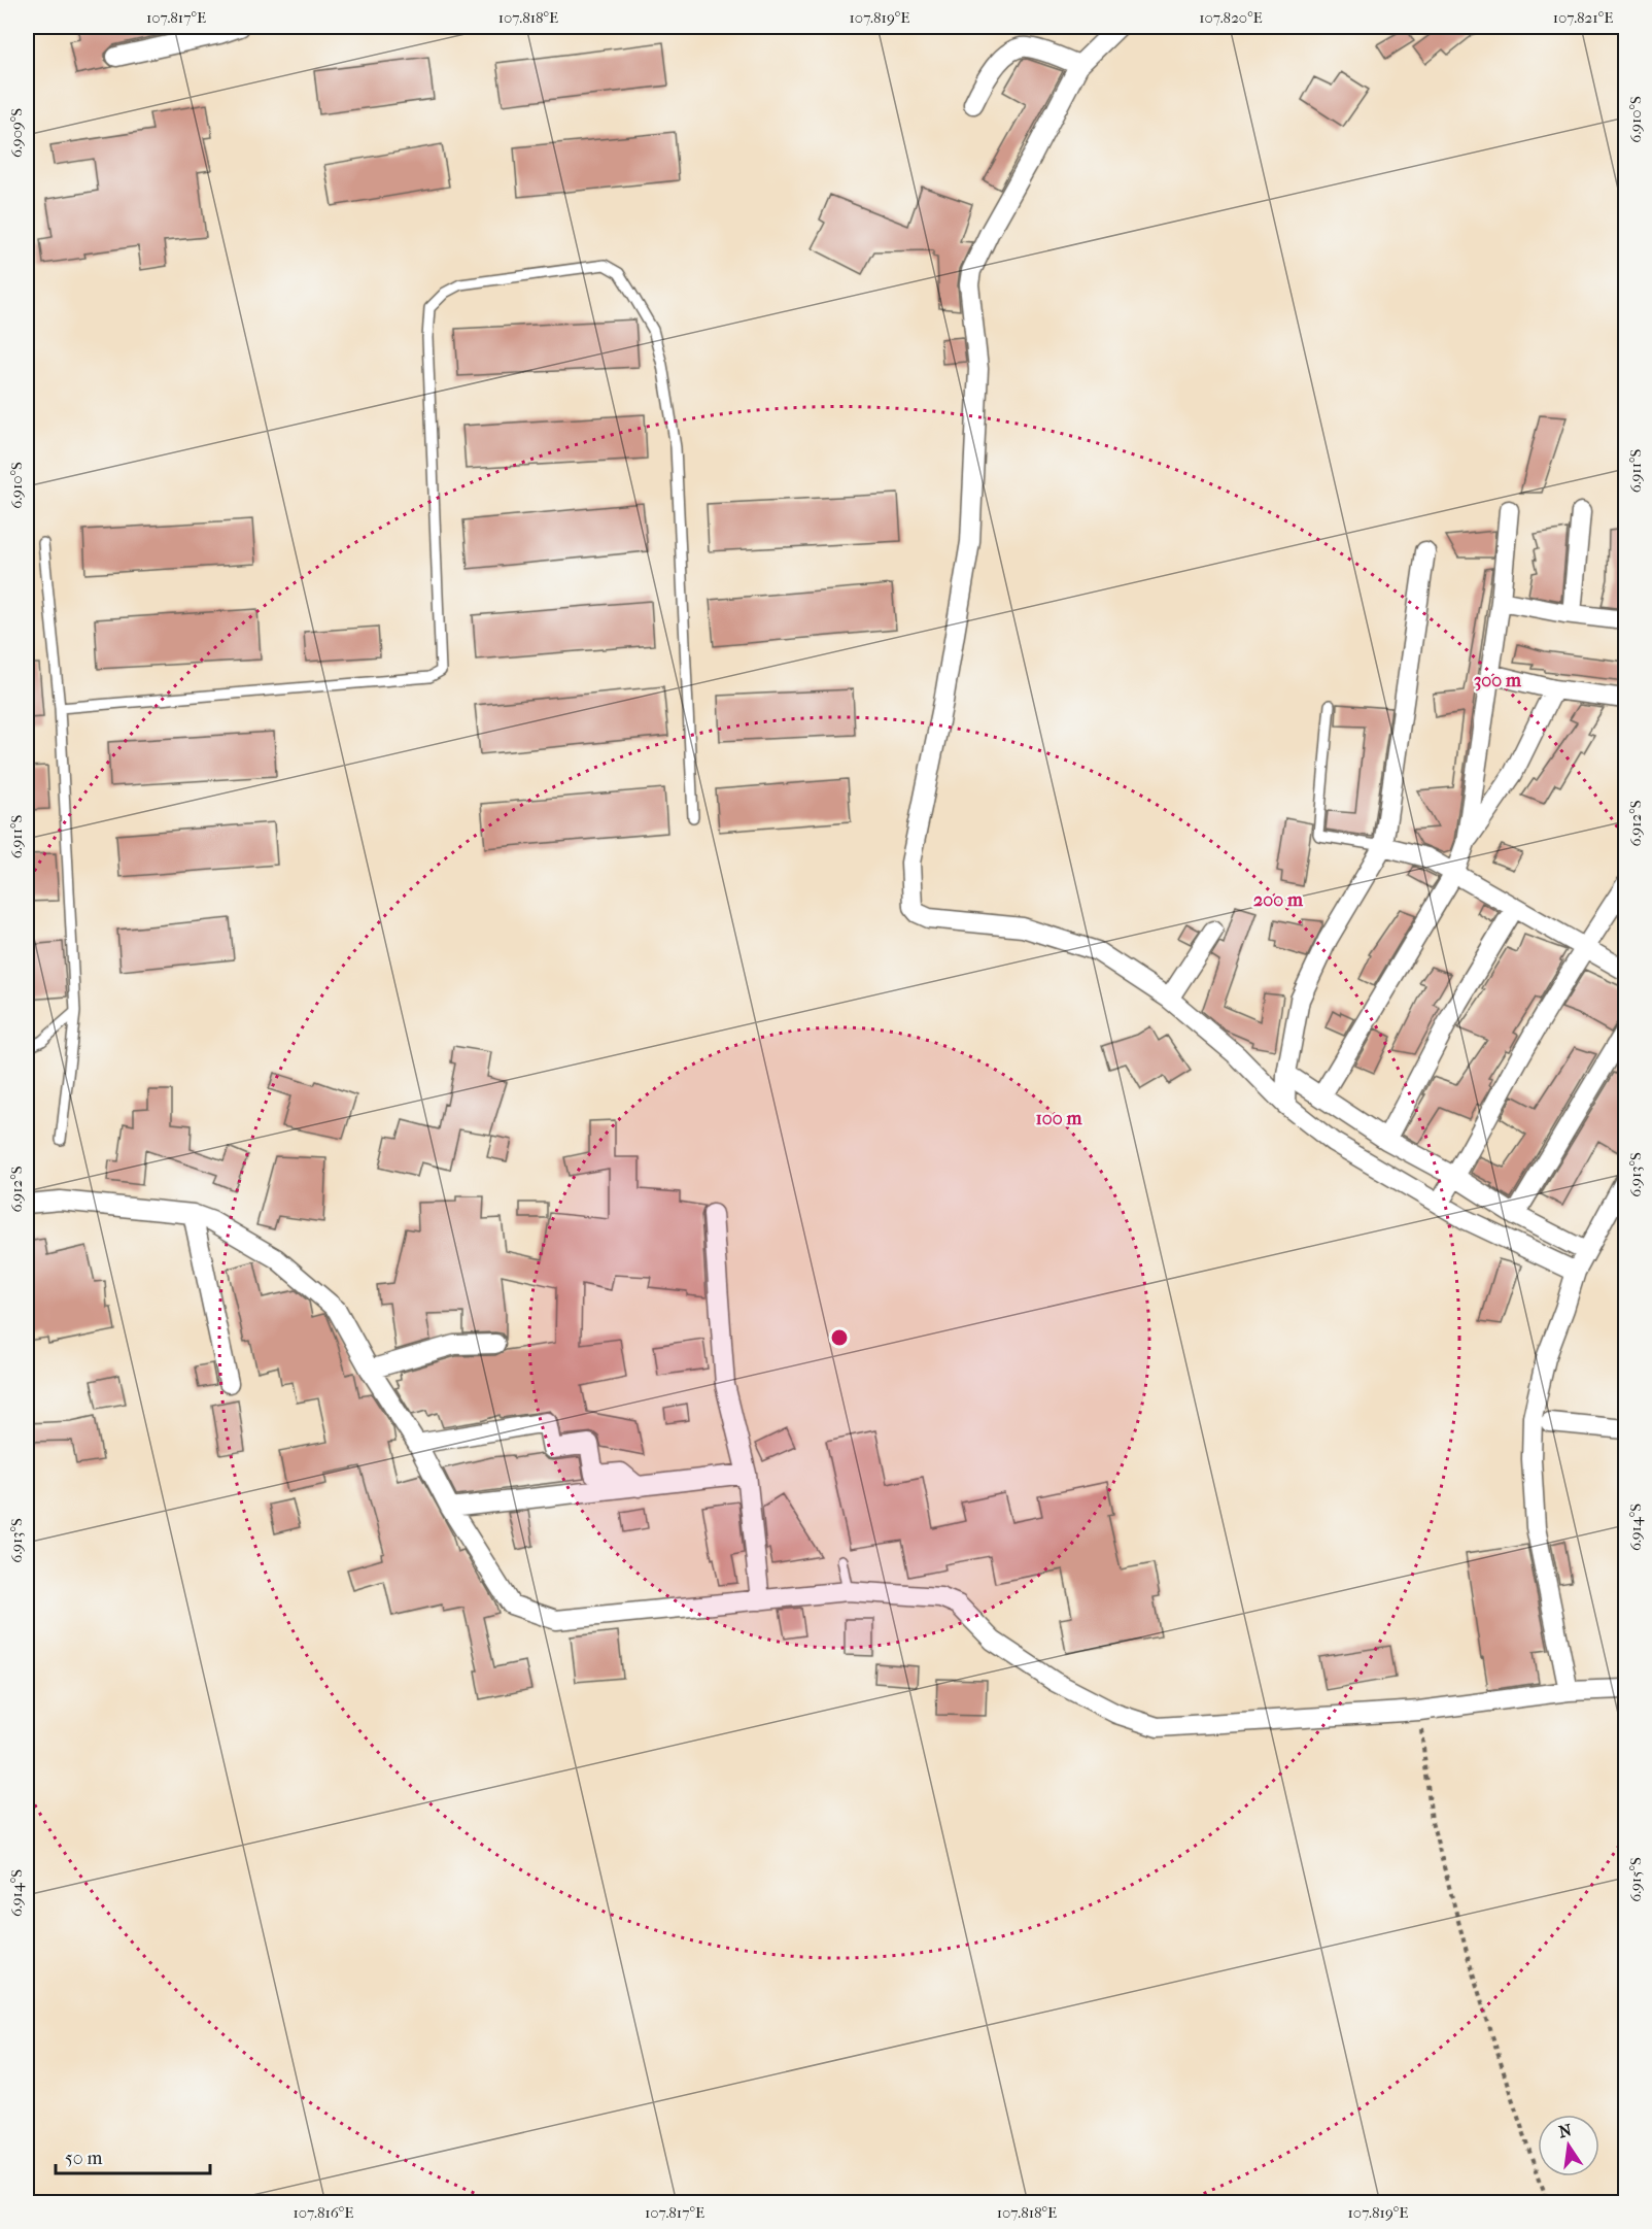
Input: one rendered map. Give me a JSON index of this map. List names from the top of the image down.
{
  "scale_bar": "50 m",
  "north": "top",
  "coordinates": [
    "107.817°E",
    "107.818°E",
    "107.819°E",
    "107.820°E",
    "107.821°E",
    "6.910°S",
    "6.909°S",
    "6.911°S",
    "6.912°S",
    "6.913°S",
    "6.914°S",
    "6.915°S",
    "107.816°E"
  ],
  "rings": ["300 m", "200 m", "100 m"]
}
